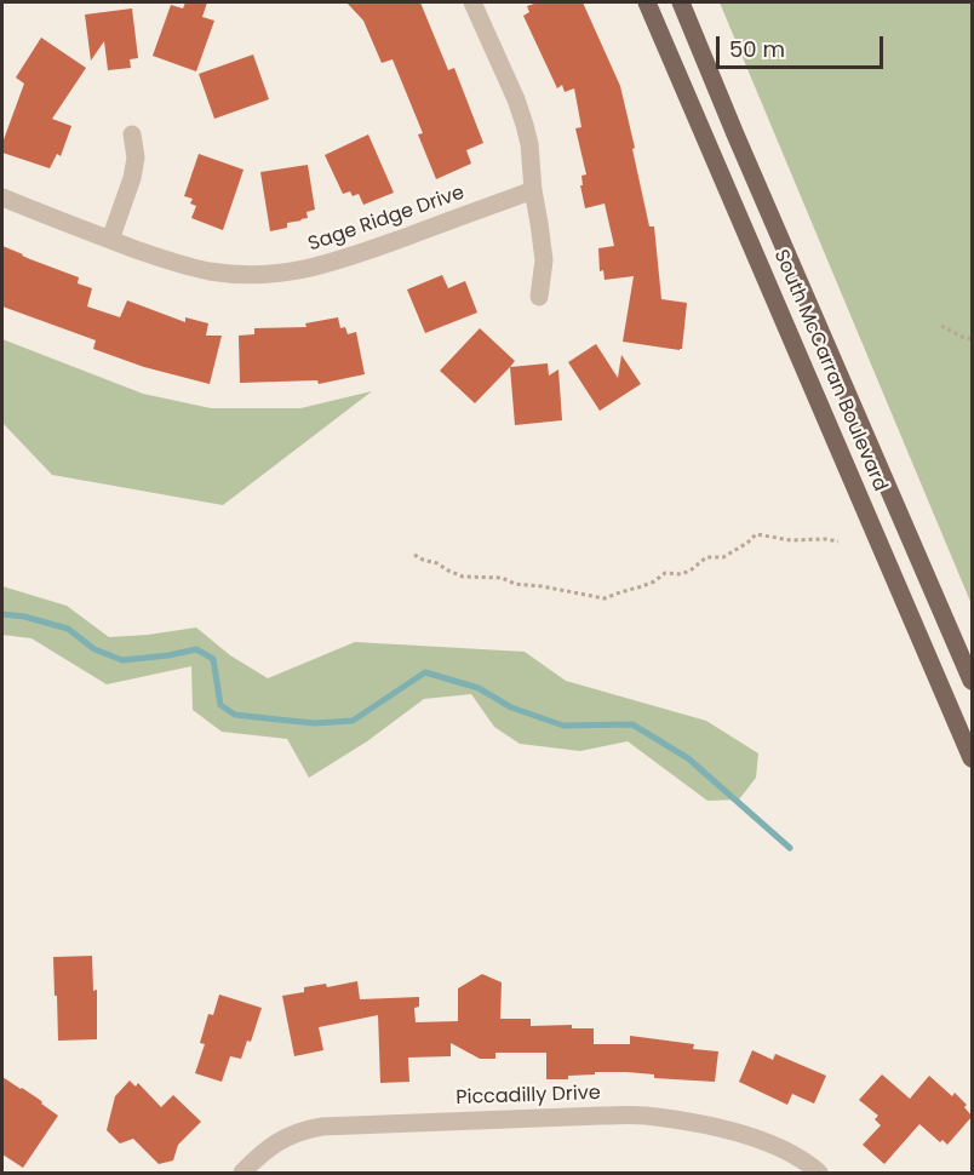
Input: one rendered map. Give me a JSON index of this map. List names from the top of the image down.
{
  "streets": {
    "main road": ["South McCarran Boulevard"],
    "street": ["Sage Ridge Drive", "Piccadilly Drive"]
  },
  "scale_bar": "50 m"
}
